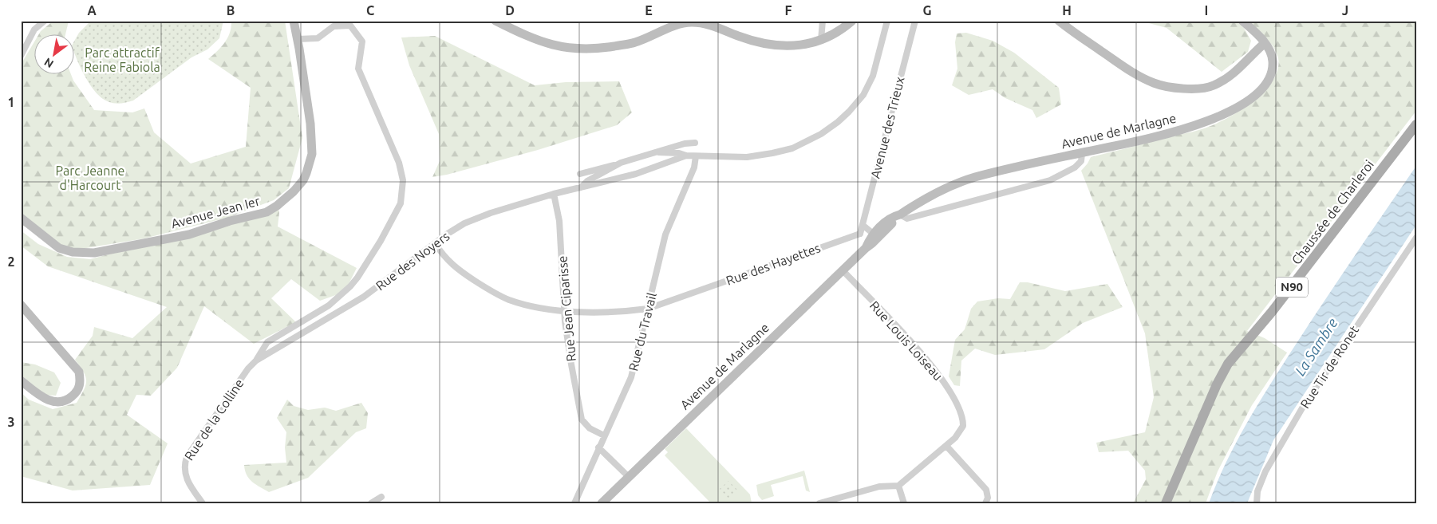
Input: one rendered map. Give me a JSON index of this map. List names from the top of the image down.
{
  "streets": {
    "main road": [
      "Avenue de Marlagne",
      "Avenue Jean Ier",
      "Chaussée de Charleroi",
      "N90"
    ],
    "street": [
      "Avenue des Trieux",
      "Rue des Noyers",
      "Rue des Hayettes",
      "Rue Jean Ciparisse",
      "Rue du Travail",
      "Rue Louis Loiseau",
      "Rue Tir de Ronet",
      "Rue de la Colline"
    ]
  },
  "crossings": [
    ["Avenue des Trieux", "Rue des Hayettes"],
    ["Avenue de Marlagne", "Rue Louis Loiseau"],
    ["Rue des Noyers", "Rue des Hayettes"],
    ["Rue des Noyers", "Rue Jean Ciparisse"],
    ["Rue des Noyers", "Rue du Travail"],
    ["Rue des Noyers", "Rue de la Colline"],
    ["Rue des Hayettes", "Rue Jean Ciparisse"],
    ["Rue des Hayettes", "Rue du Travail"],
    ["Rue Jean Ciparisse", "Rue du Travail"]
  ],
  "water": ["La Sambre"],
  "parks": ["Parc attractif Reine Fabiola", "Parc Jeanne d'Harcourt"],
  "north": "bottom left",
  "grid": {
    "columns": [
      "A",
      "B",
      "C",
      "D",
      "E",
      "F",
      "G",
      "H",
      "I",
      "J"
    ],
    "rows": ["1", "2", "3"]
  }
}
